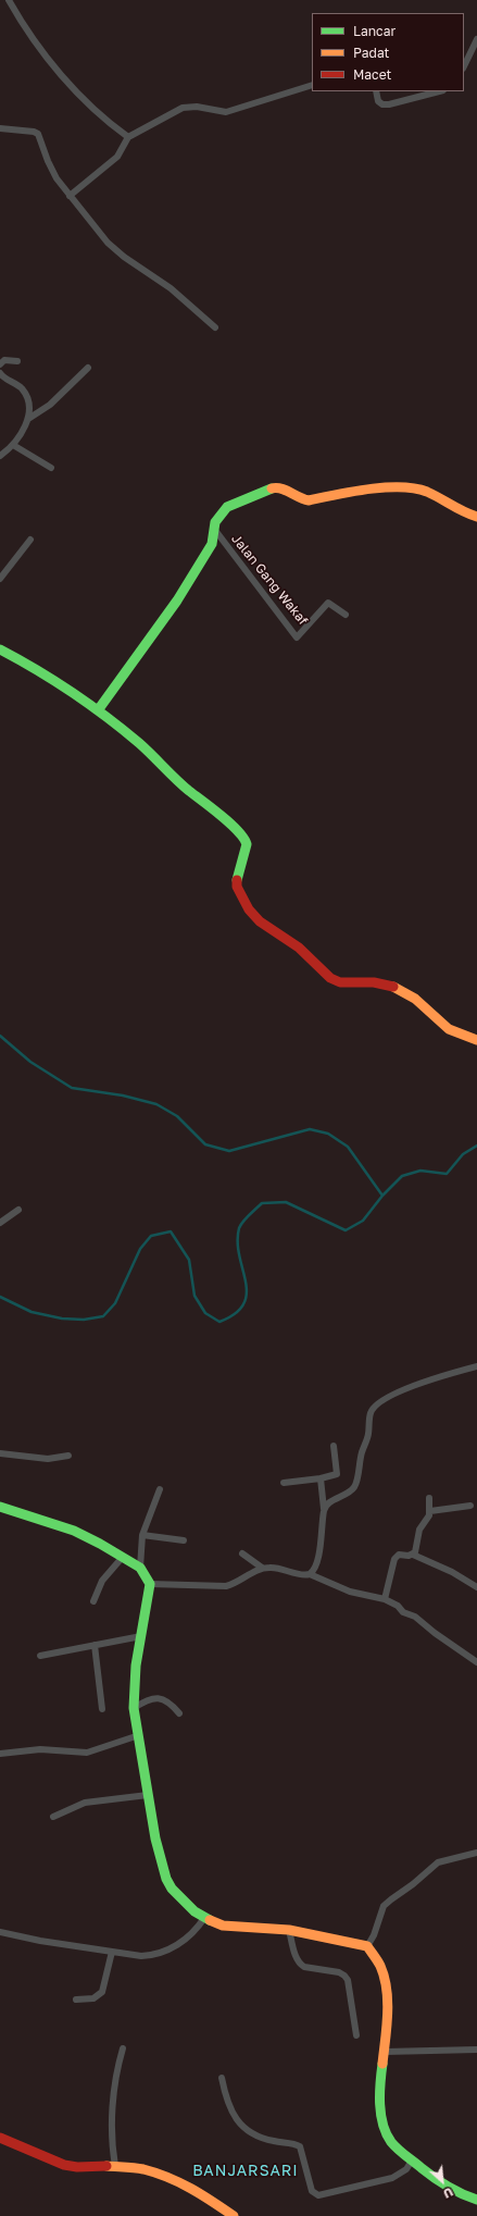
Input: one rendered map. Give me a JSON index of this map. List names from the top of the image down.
{
  "streets": {
    "street": ["Jalan Gang Wakaf"]
  },
  "districts": ["BANJARSARI"],
  "legend": ["Lancar", "Padat", "Macet"],
  "north": "bottom right"
}
